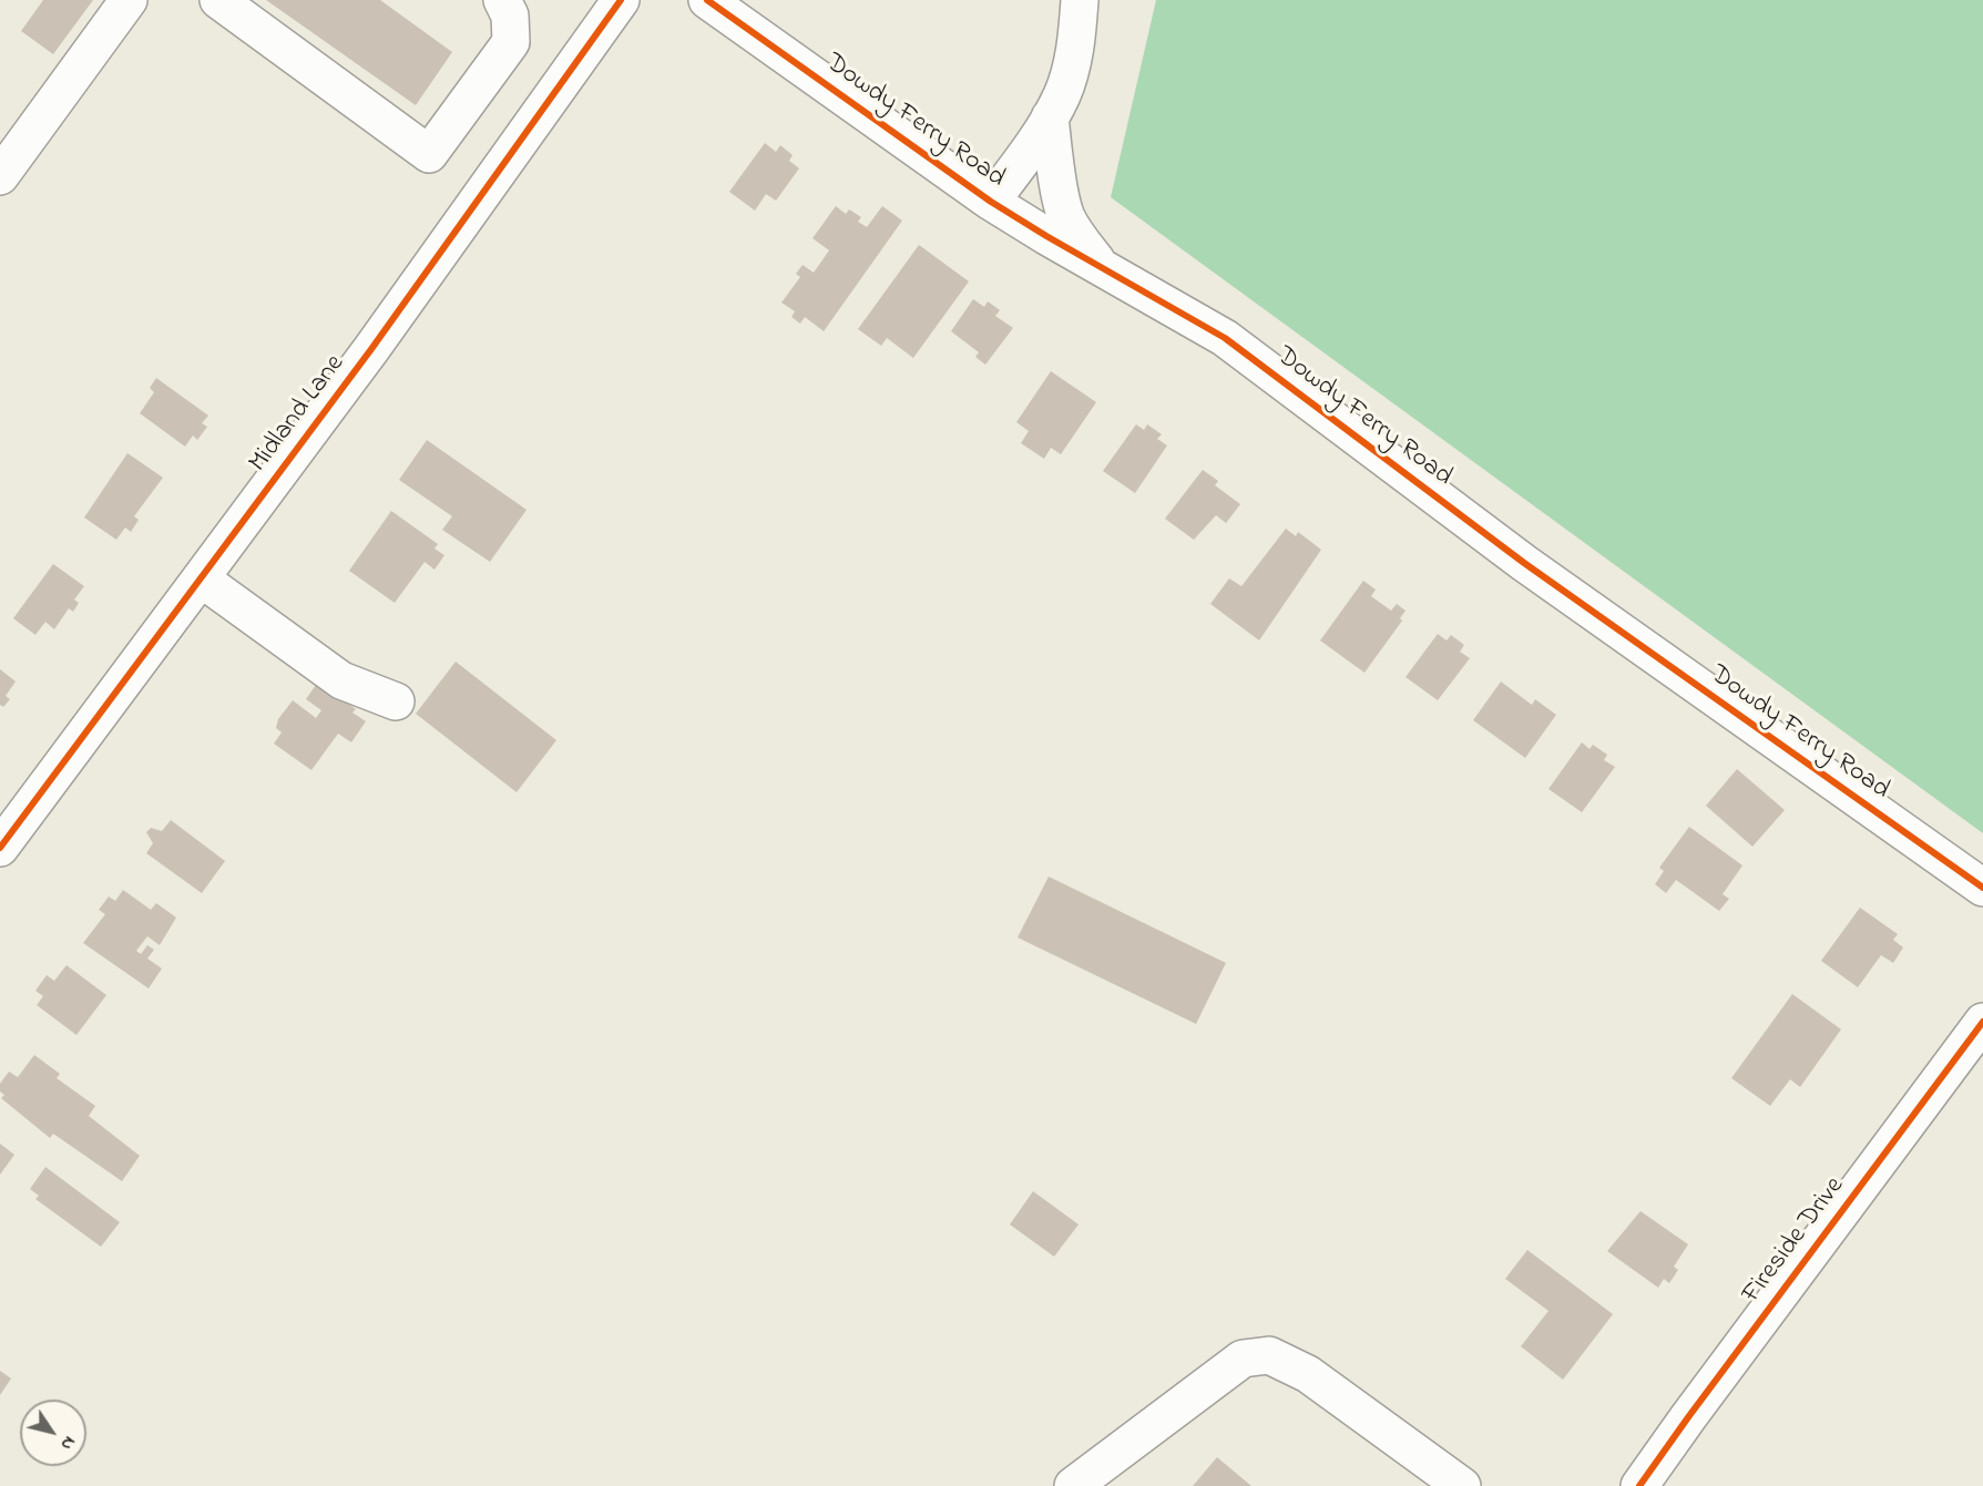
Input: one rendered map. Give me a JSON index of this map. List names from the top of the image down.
{
  "streets": {
    "street": ["Dowdy Ferry Road", "Midland Lane", "Fireside Drive"]
  },
  "north": "bottom right"
}
